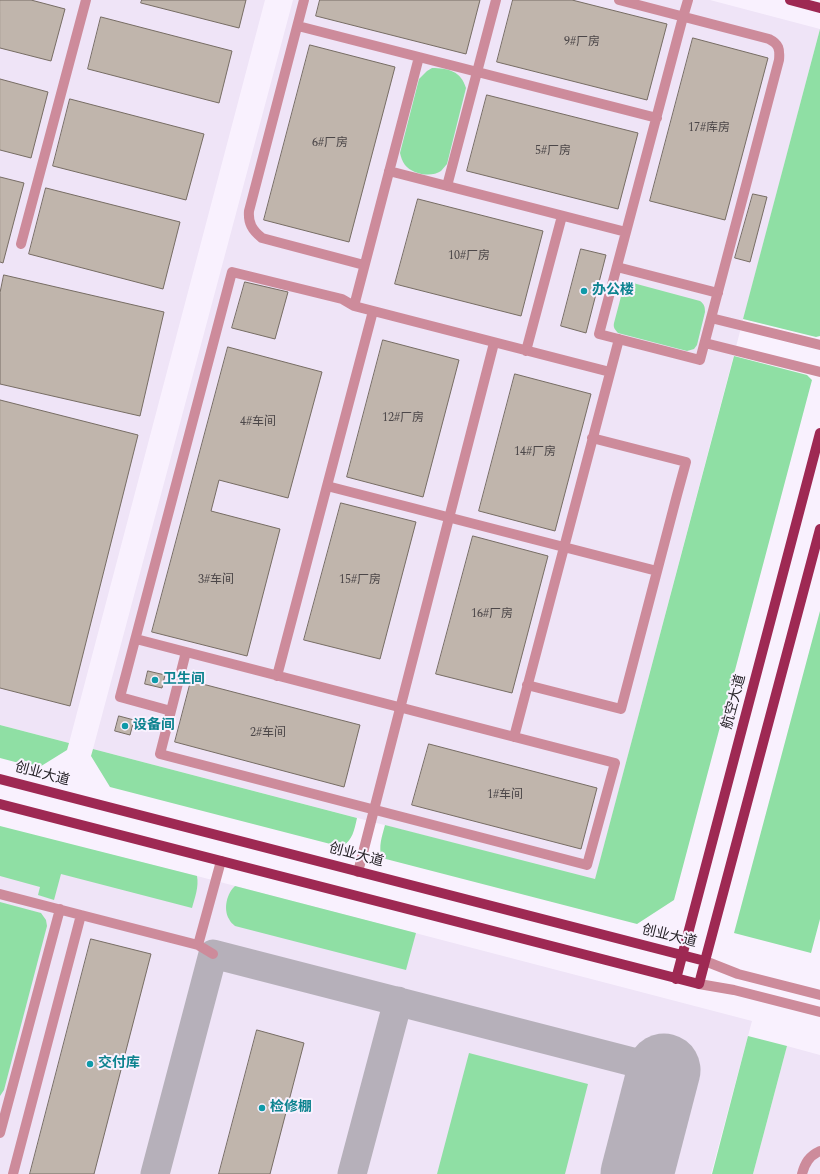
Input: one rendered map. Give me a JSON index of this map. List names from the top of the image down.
{
  "streets": {
    "main road": ["航空大道", "创业大道"]
  },
  "crossings": [
    ["航空大道", "创业大道"]
  ],
  "places": [
    "办公楼",
    "卫生间",
    "设备间",
    "交付库",
    "检修棚"
  ],
  "house_numbers": [
    "9#厂房",
    "17#库房",
    "6#厂房",
    "5#厂房",
    "10#厂房",
    "12#厂房",
    "4#车间",
    "14#厂房",
    "3#车间",
    "15#厂房",
    "16#厂房",
    "2#车间",
    "1#车间"
  ]
}
